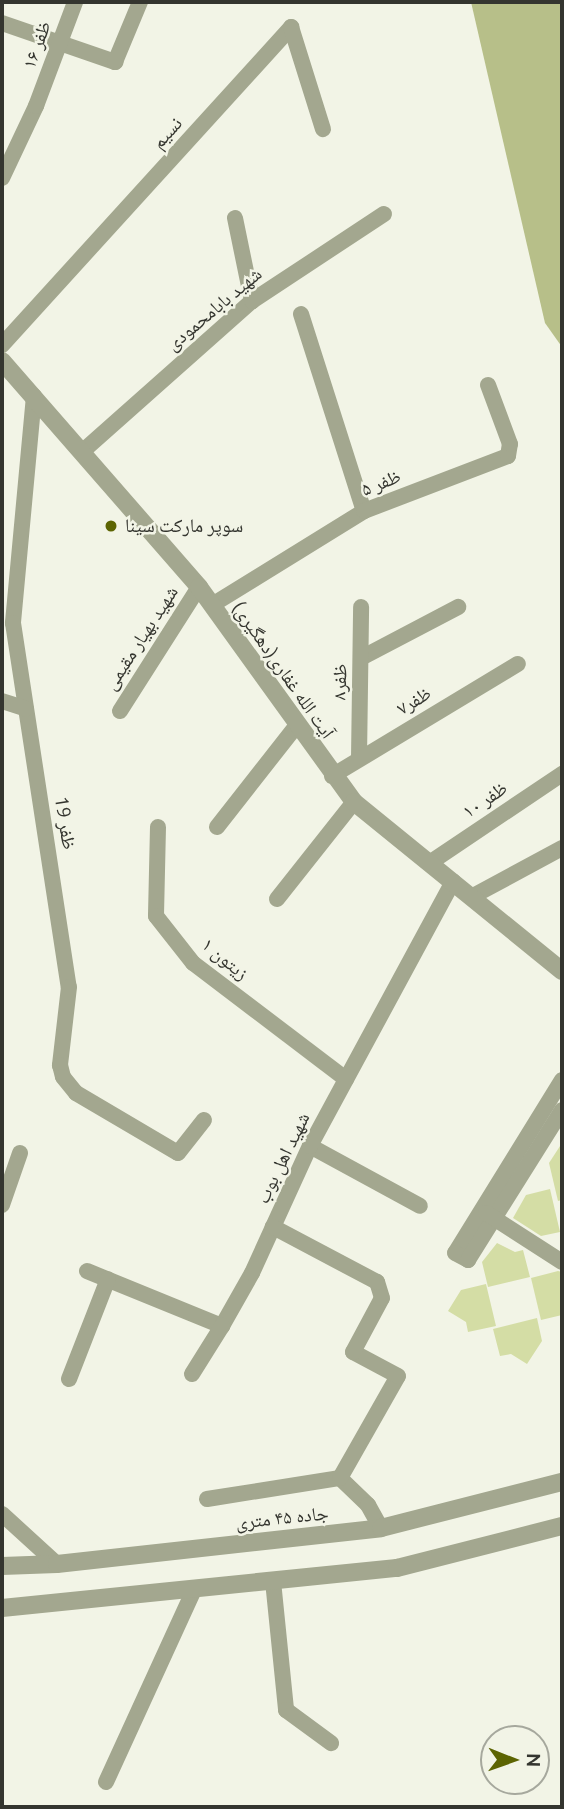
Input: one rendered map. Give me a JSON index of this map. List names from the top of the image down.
{
  "streets": {
    "street": [
      "ظفر ۱۶",
      "نسیم",
      "شهید بابامحمودی",
      "ظفر ۵",
      "شهید بهیار مقیمی",
      "آیت الله غفاری(دهگیری)",
      "ظفر۸",
      "ظفر۷",
      "ظفر ۱۰",
      "ظفر 19",
      "زیتون ۱",
      "شهید اهل بوب",
      "جاده ۴۵ متری"
    ]
  },
  "crossings": [
    ["شهید بابامحمودی", "آیت الله غفاری(دهگیری)"],
    ["ظفر ۵", "آیت الله غفاری(دهگیری)"],
    ["شهید بهیار مقیمی", "آیت الله غفاری(دهگیری)"],
    ["آیت الله غفاری(دهگیری)", "ظفر۷"],
    ["آیت الله غفاری(دهگیری)", "ظفر ۱۰"],
    ["آیت الله غفاری(دهگیری)", "ظفر 19"],
    ["آیت الله غفاری(دهگیری)", "شهید اهل بوب"],
    ["ظفر۸", "ظفر۷"],
    ["زیتون ۱", "شهید اهل بوب"]
  ],
  "places": ["سوپر مارکت سینا"],
  "north": "right"
}
